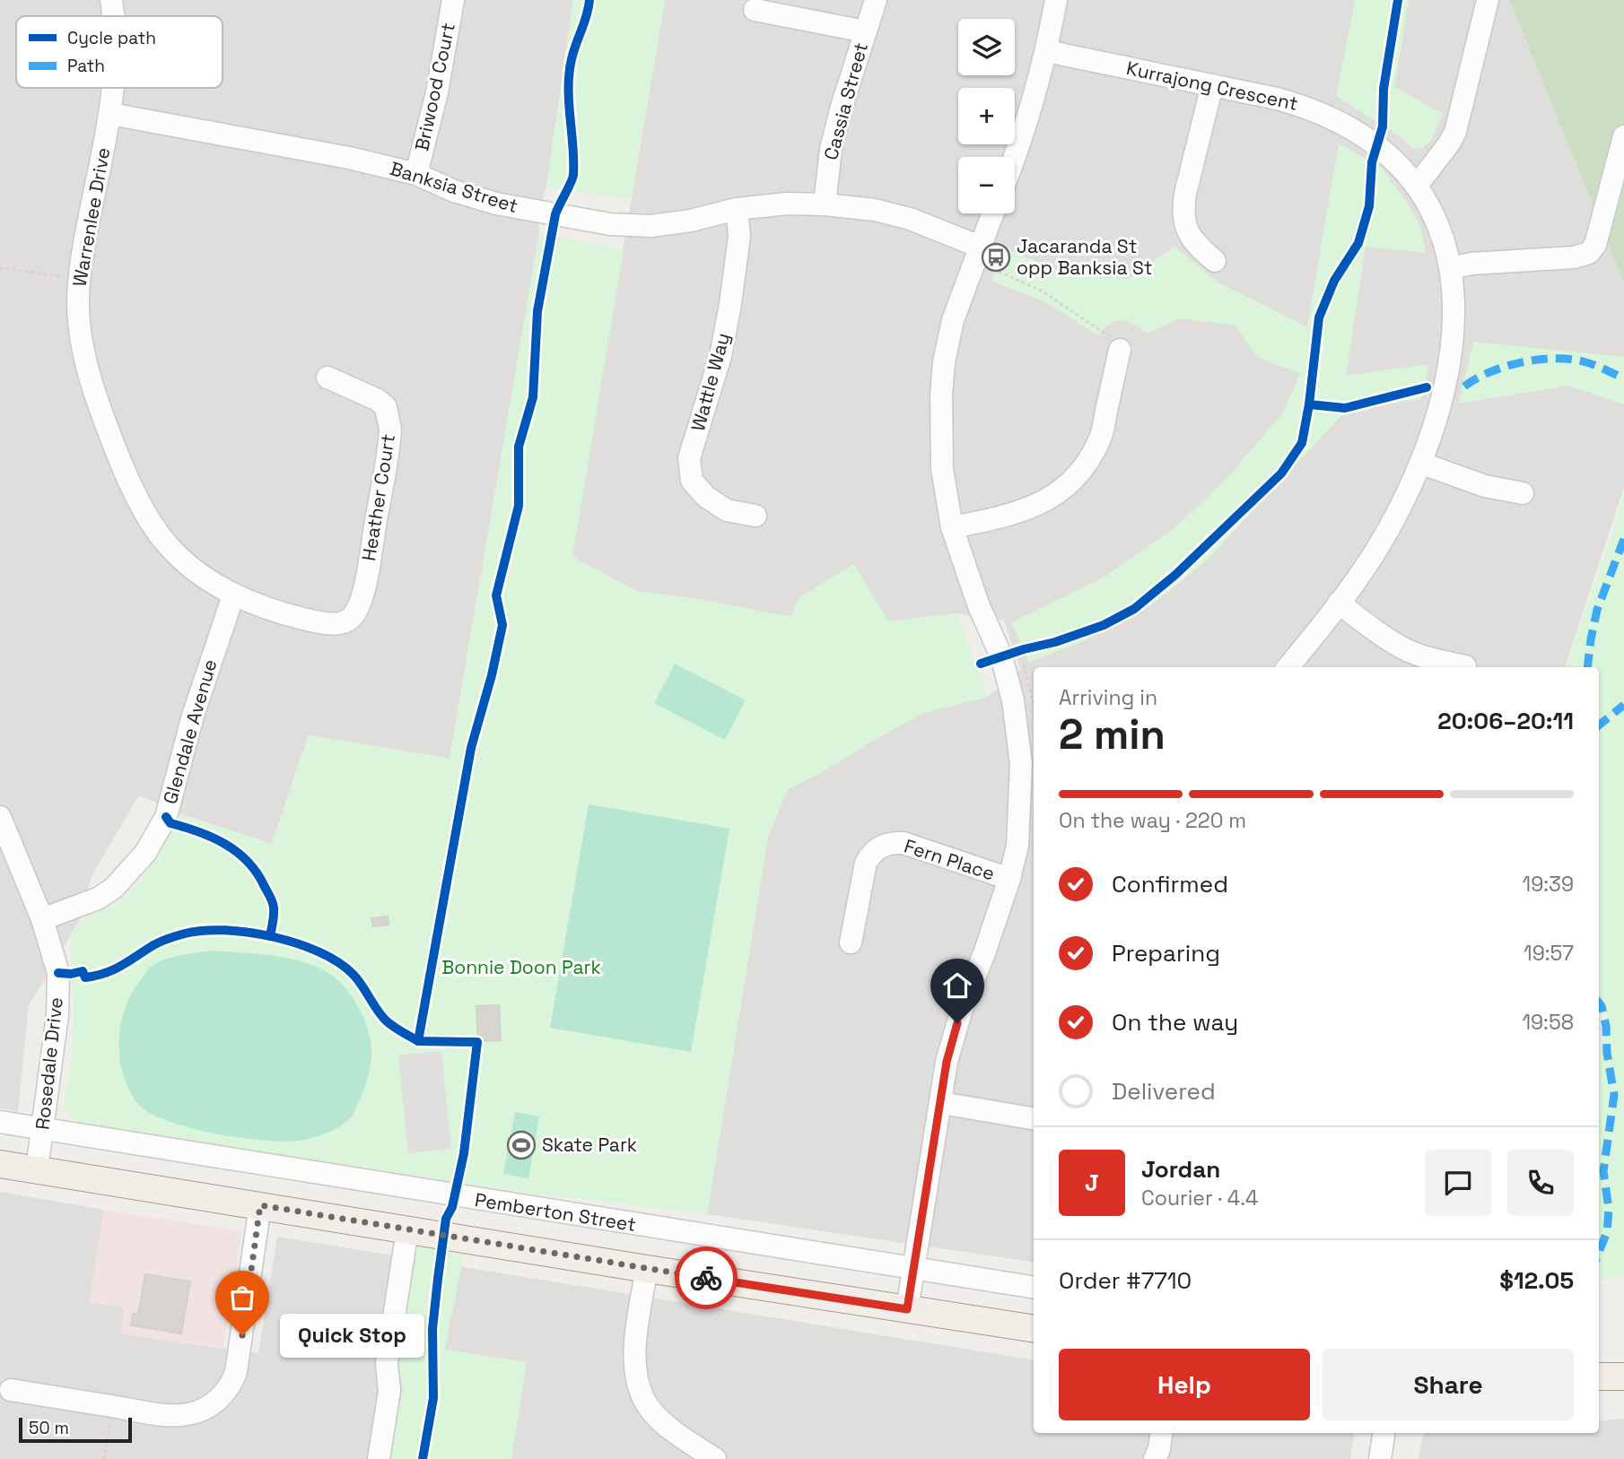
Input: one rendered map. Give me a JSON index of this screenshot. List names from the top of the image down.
{
  "streets": {
    "street": [
      "Kurrajong Crescent",
      "Briwood Court",
      "Cassia Street",
      "Banksia Street",
      "Warrenlee Drive",
      "Wattle Way",
      "Heather Court",
      "Glendale Avenue",
      "Fern Place",
      "Rosedale Drive",
      "Pemberton Street"
    ]
  },
  "crossings": [
    ["Briwood Court", "Banksia Street"],
    ["Cassia Street", "Banksia Street"],
    ["Banksia Street", "Warrenlee Drive"],
    ["Banksia Street", "Wattle Way"],
    ["Warrenlee Drive", "Heather Court"],
    ["Warrenlee Drive", "Glendale Avenue"],
    ["Glendale Avenue", "Rosedale Drive"],
    ["Rosedale Drive", "Pemberton Street"]
  ],
  "parks": ["Bonnie Doon Park"],
  "places": {
    "bus stop": ["Jacaranda St opp Banksia St"],
    "sports": ["Skate Park"],
    "other": ["Quick Stop"]
  },
  "legend": ["Cycle path", "Path"],
  "scale_bar": "50 m",
  "page": {
    "map_buttons": ["+", "−"],
    "heading": ["2 min", "Arriving in", "20:06–20:11"],
    "panel": [
      "Jordan",
      "Courier · 4.4",
      "Order #7710",
      "$12.05"
    ],
    "bar": "On the way · 220 m",
    "list": [
      ["Confirmed", "19:39"],
      ["Preparing", "19:57"],
      ["On the way", "19:58"],
      "Delivered"
    ],
    "round": "J",
    "bubble": "Quick Stop",
    "buttons": ["Help", "Share"],
    "scale": "50 m"
  }
}
